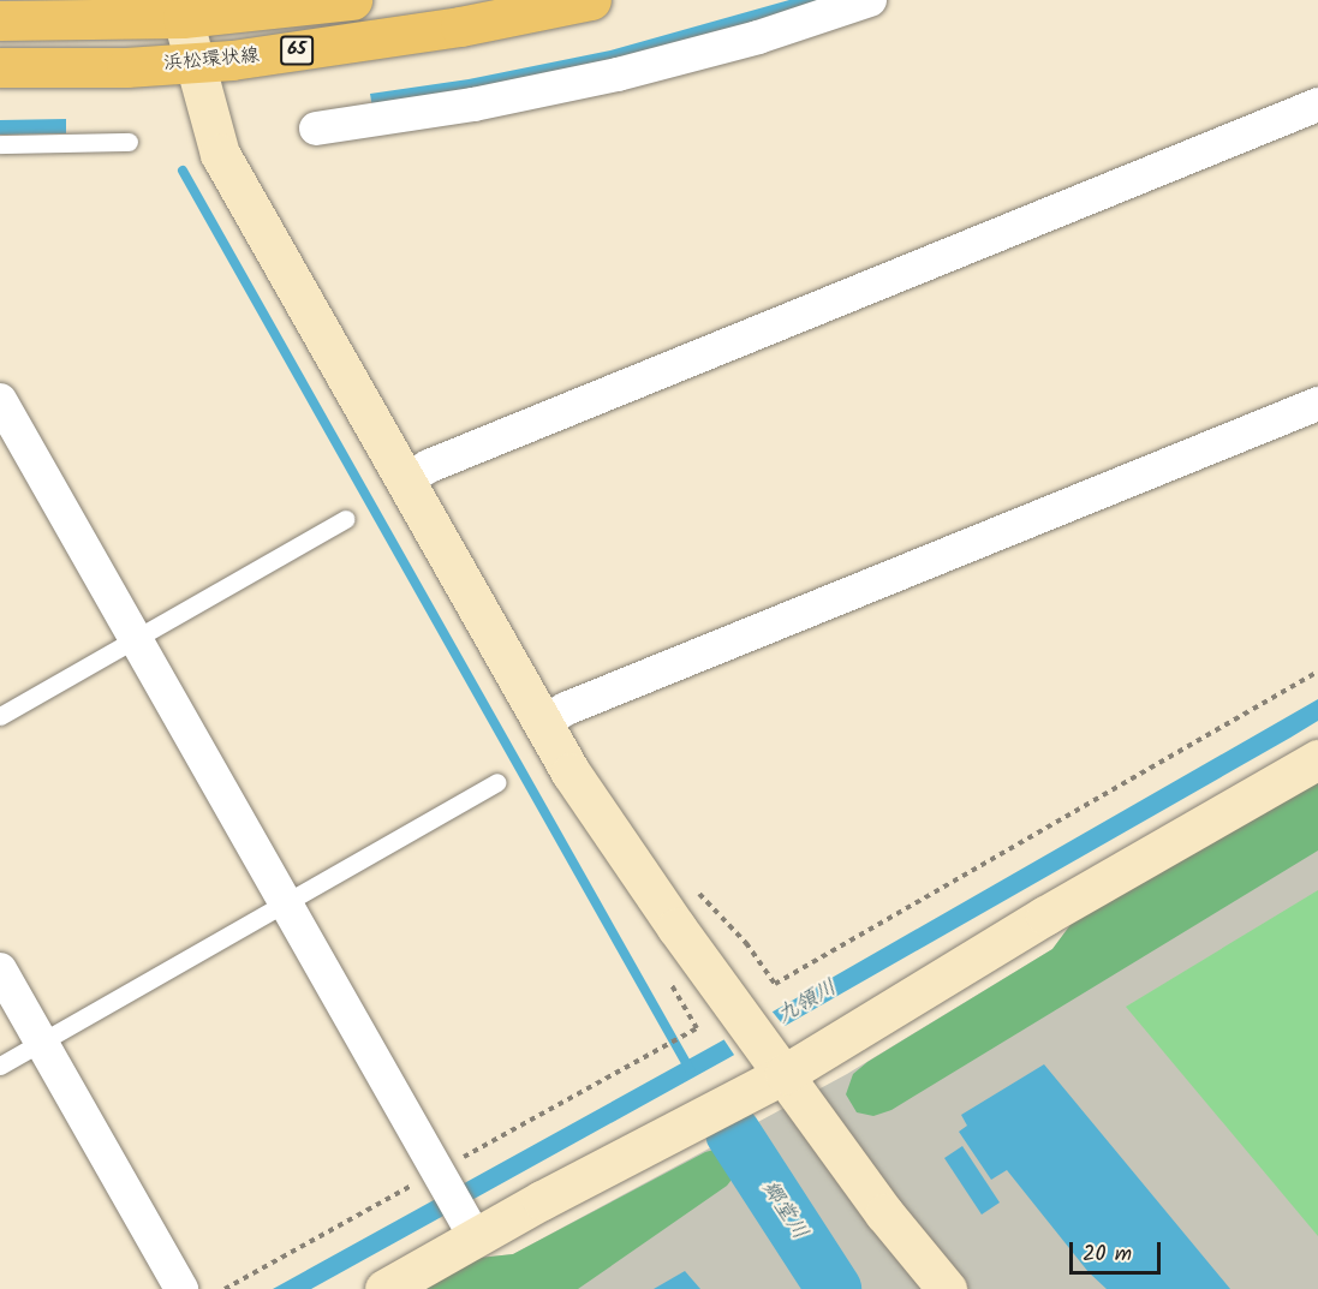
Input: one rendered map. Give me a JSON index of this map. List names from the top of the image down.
{
  "streets": {
    "main road": ["65", "浜松環状線"]
  },
  "water": ["九領川", "郷堂川"],
  "scale_bar": "20 m"
}
